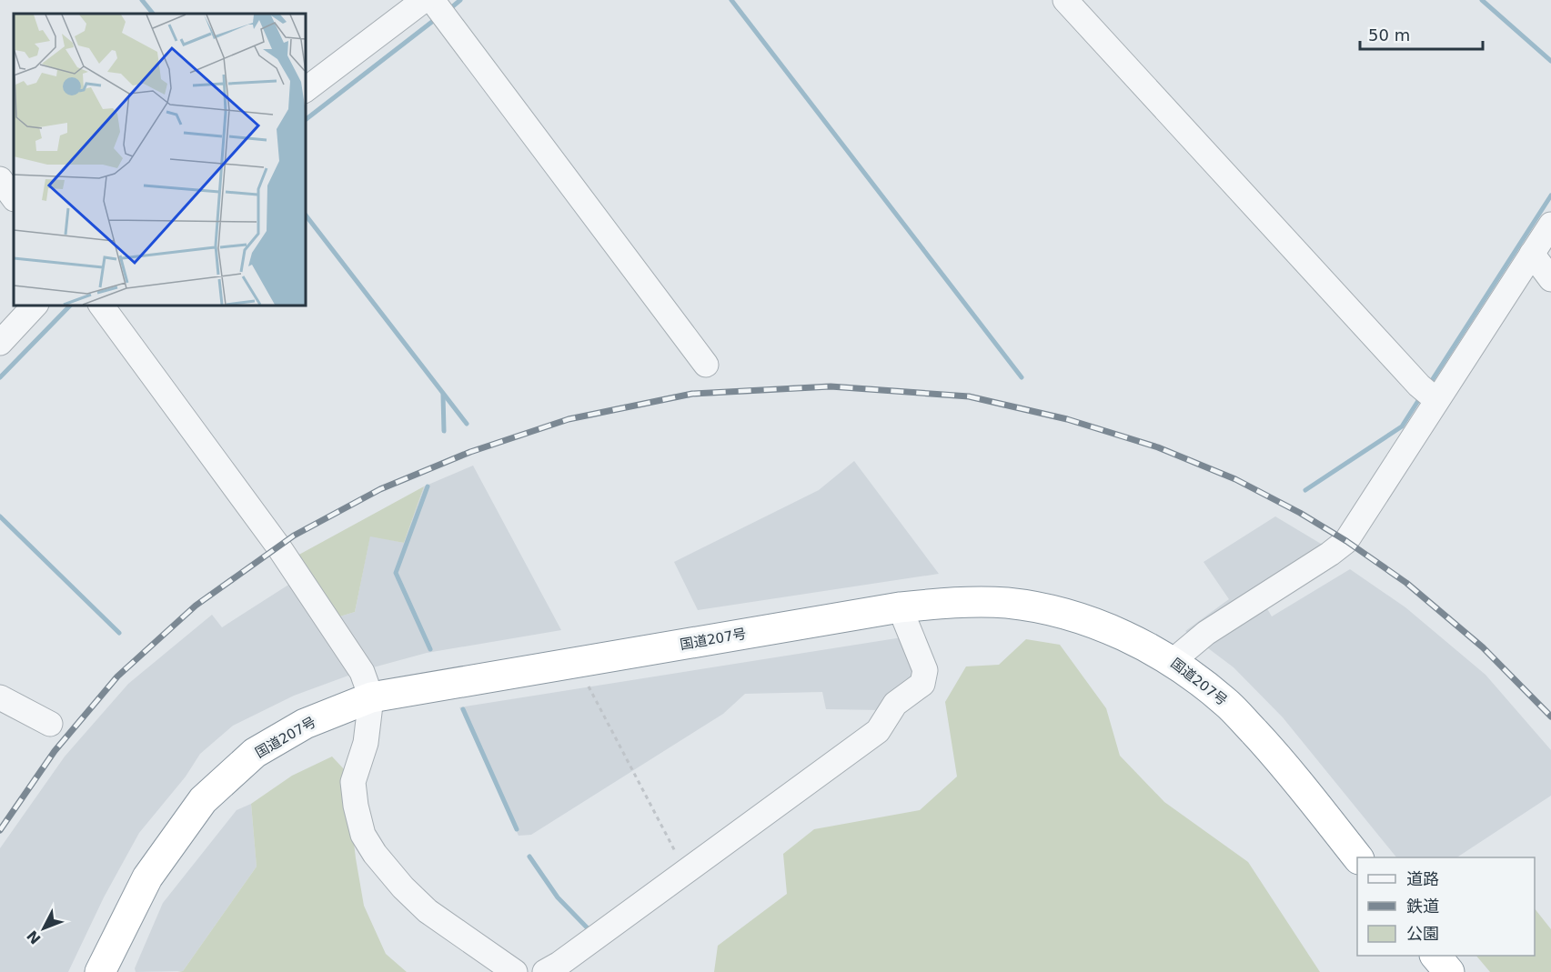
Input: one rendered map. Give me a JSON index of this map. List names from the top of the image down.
{
  "streets": {
    "highway": ["国道207号"]
  },
  "legend": ["道路", "鉄道", "公園"],
  "scale_bar": "50 m",
  "north": "bottom left"
}
